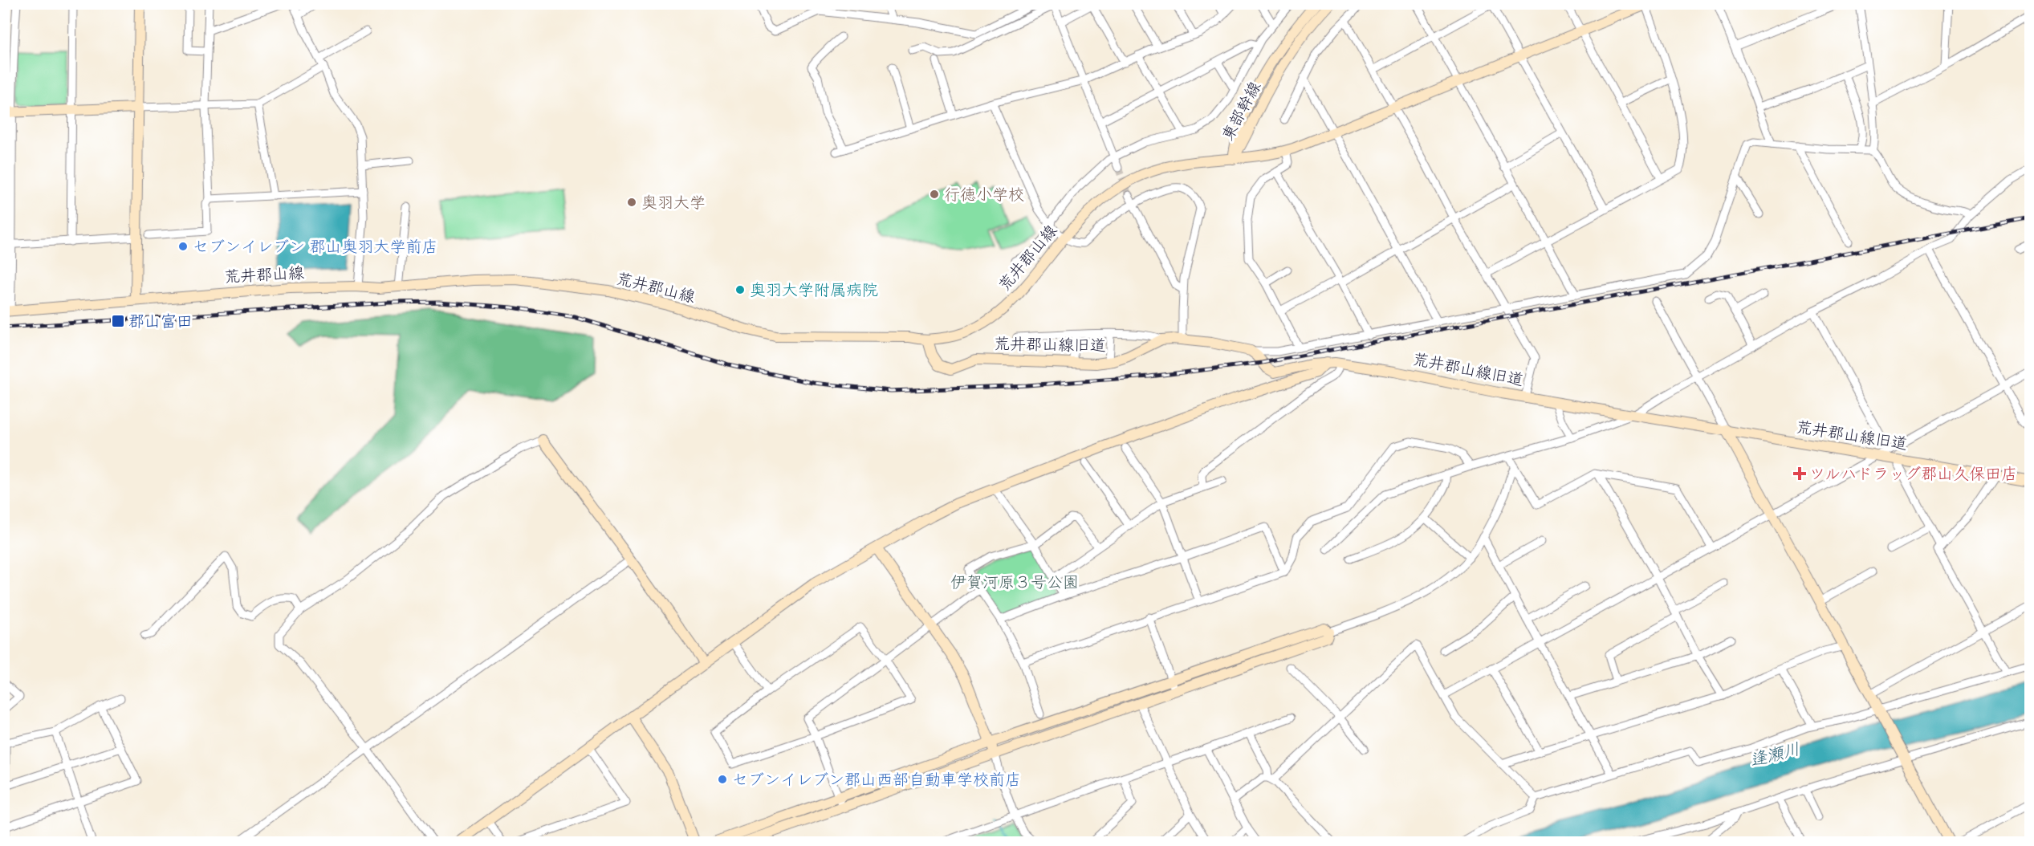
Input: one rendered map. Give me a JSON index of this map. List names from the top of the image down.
{
  "streets": {
    "street": ["東部幹線", "荒井郡山線", "荒井郡山線旧道"]
  },
  "crossings": [
    ["東部幹線", "荒井郡山線"],
    ["荒井郡山線", "荒井郡山線旧道"]
  ],
  "water": ["逢瀬川"],
  "parks": ["伊賀河原３号公園"],
  "places": {
    "other": [
      "行徳小学校",
      "奥羽大学",
      "セブンイレブン 郡山奥羽大学前店",
      "奥羽大学附属病院",
      "セブンイレブン郡山西部自動車学校前店"
    ],
    "transit": ["郡山富田"],
    "health": ["ツルハドラッグ郡山久保田店"]
  }
}
